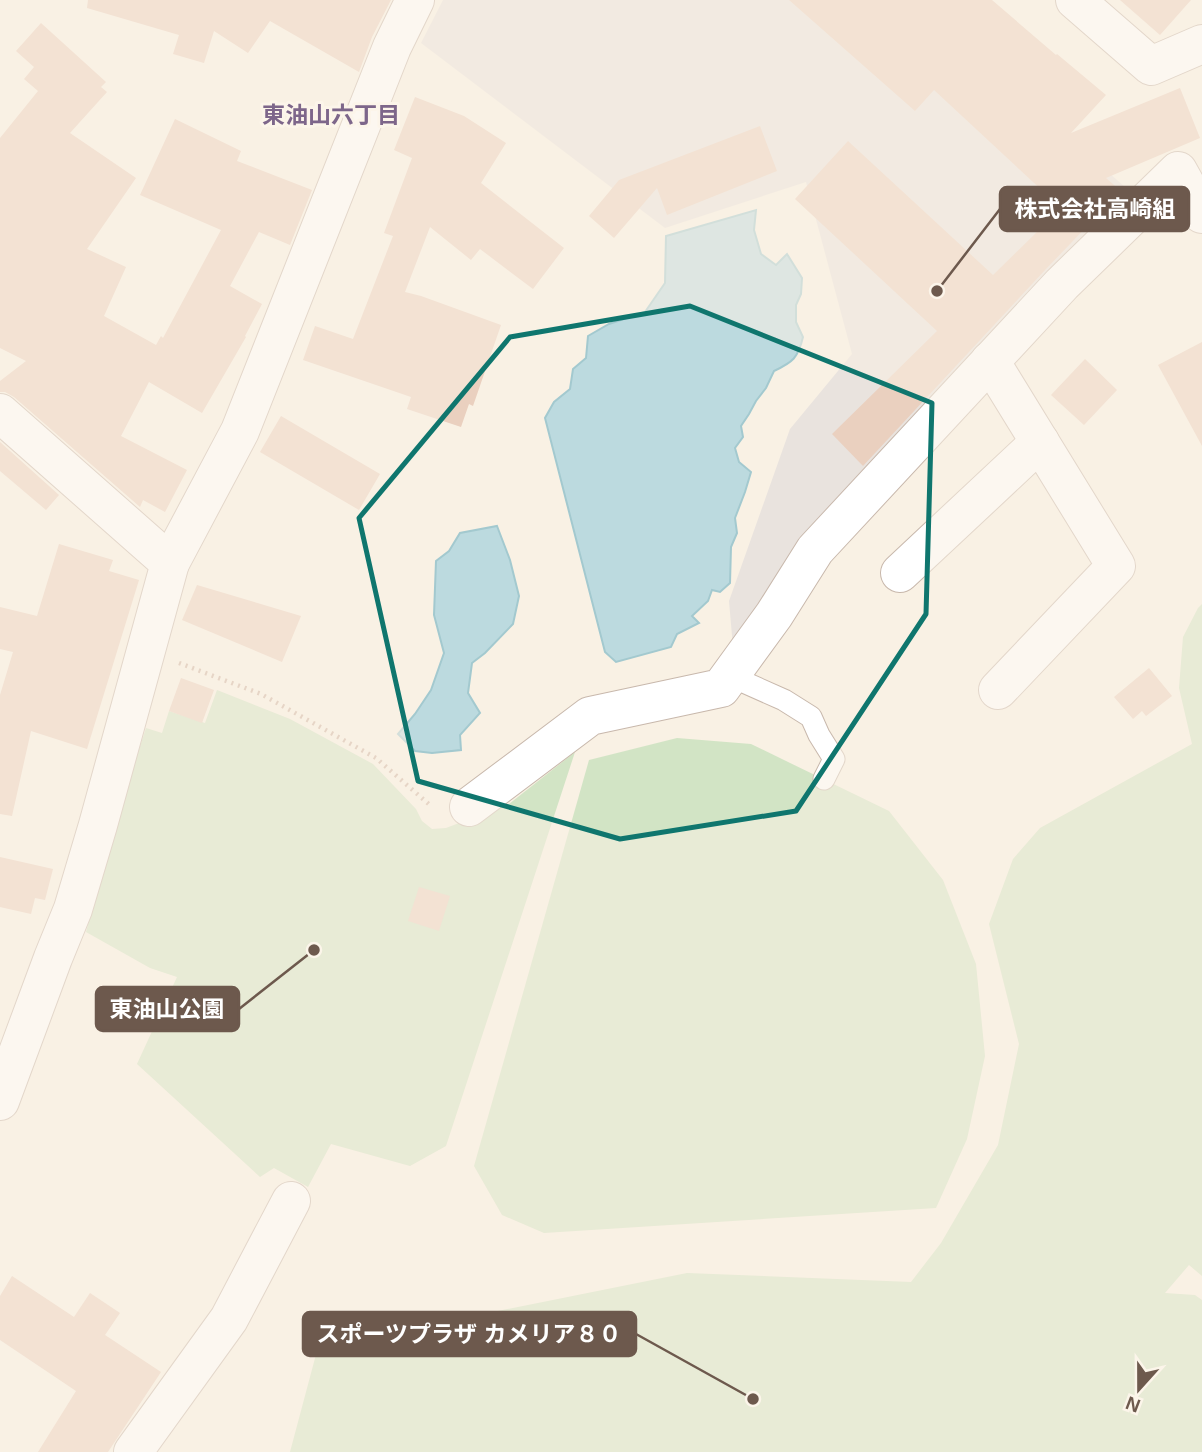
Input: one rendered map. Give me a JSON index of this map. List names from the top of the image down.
{
  "districts": ["東油山六丁目"],
  "places": ["株式会社高崎組", "東油山公園", "スポーツプラザ カメリア８０"],
  "north": "bottom"
}
